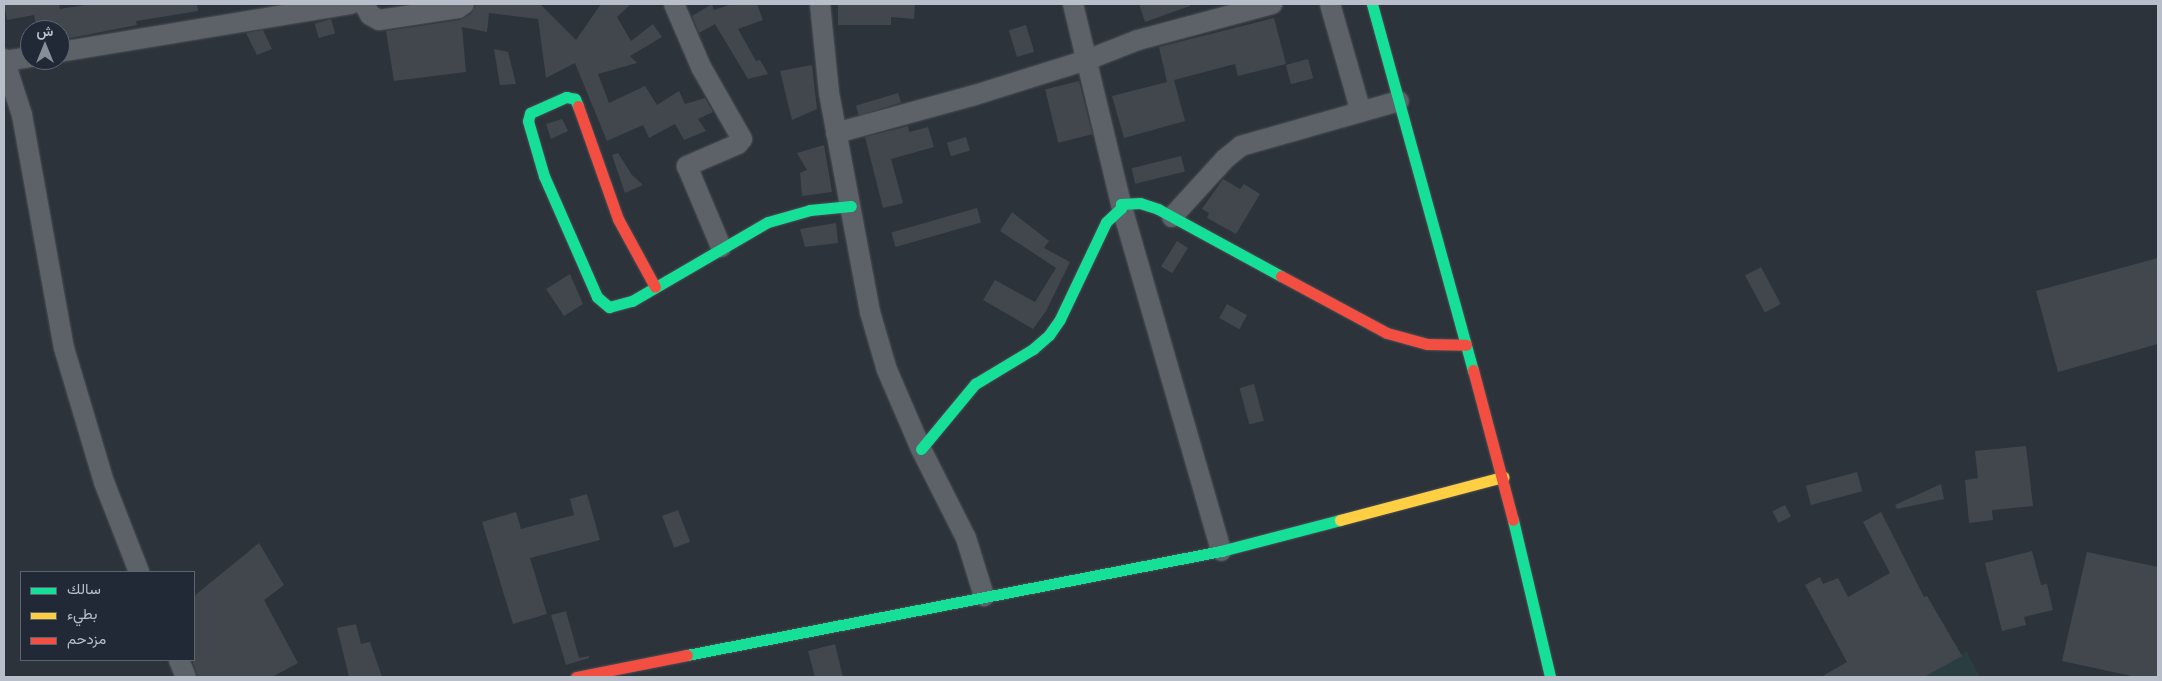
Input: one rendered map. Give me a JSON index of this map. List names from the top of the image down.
{
  "legend": ["سالك", "بطيء", "مزدحم"],
  "north": "top"
}
